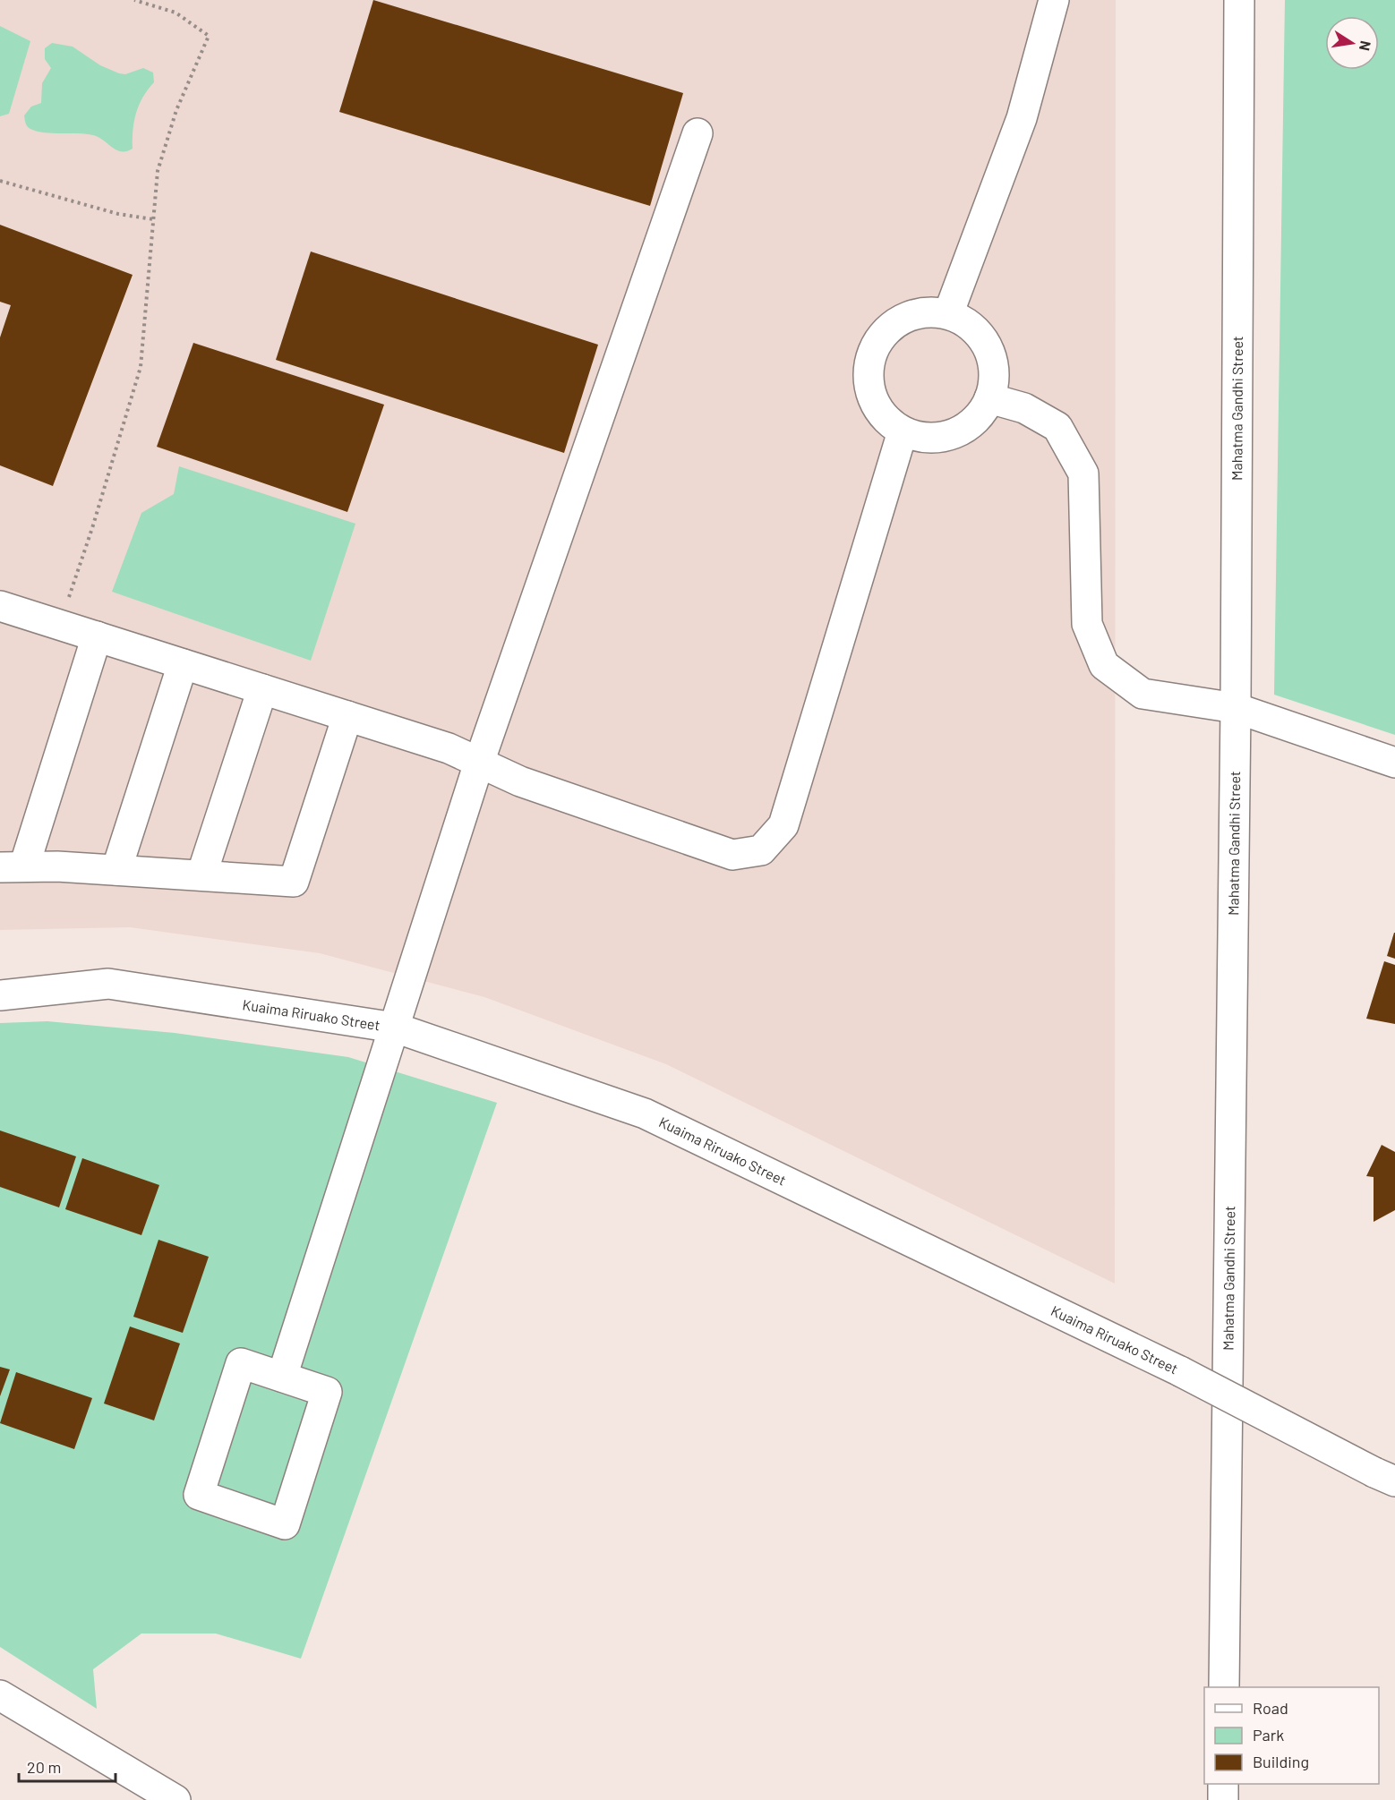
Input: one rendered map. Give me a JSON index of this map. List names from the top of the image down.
{
  "streets": {
    "main road": ["Mahatma Gandhi Street", "Kuaima Riruako Street"]
  },
  "legend": ["Road", "Park", "Building"],
  "scale_bar": "20 m",
  "north": "right"
}
